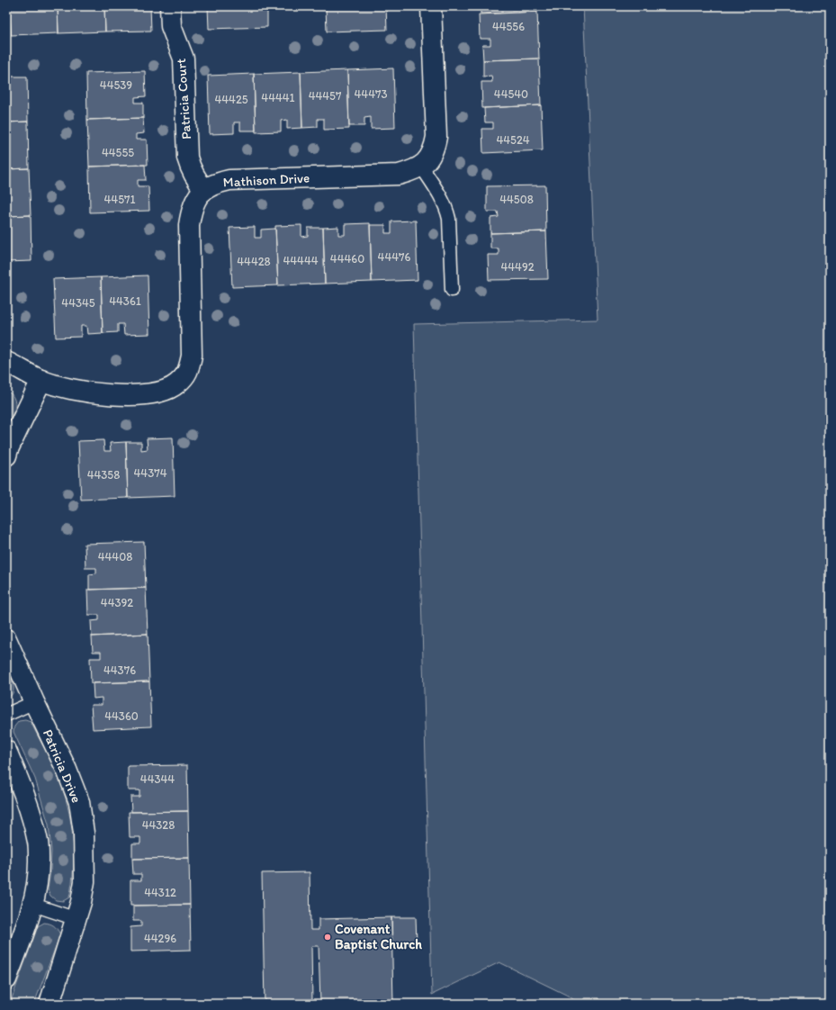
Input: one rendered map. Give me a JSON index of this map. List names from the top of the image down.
{
  "streets": {
    "street": ["Patricia Court", "Mathison Drive", "Patricia Drive"]
  },
  "crossings": [
    ["Patricia Court", "Mathison Drive"]
  ],
  "places": ["Covenant Baptist Church"],
  "house_numbers": [
    "44556",
    "44539",
    "44473",
    "44540",
    "44457",
    "44441",
    "44425",
    "44524",
    "44555",
    "44571",
    "44508",
    "44476",
    "44460",
    "44444",
    "44428",
    "44492",
    "44361",
    "44345",
    "44374",
    "44358",
    "44408",
    "44392",
    "44376",
    "44360",
    "44344",
    "44328",
    "44312",
    "44296"
  ]
}
